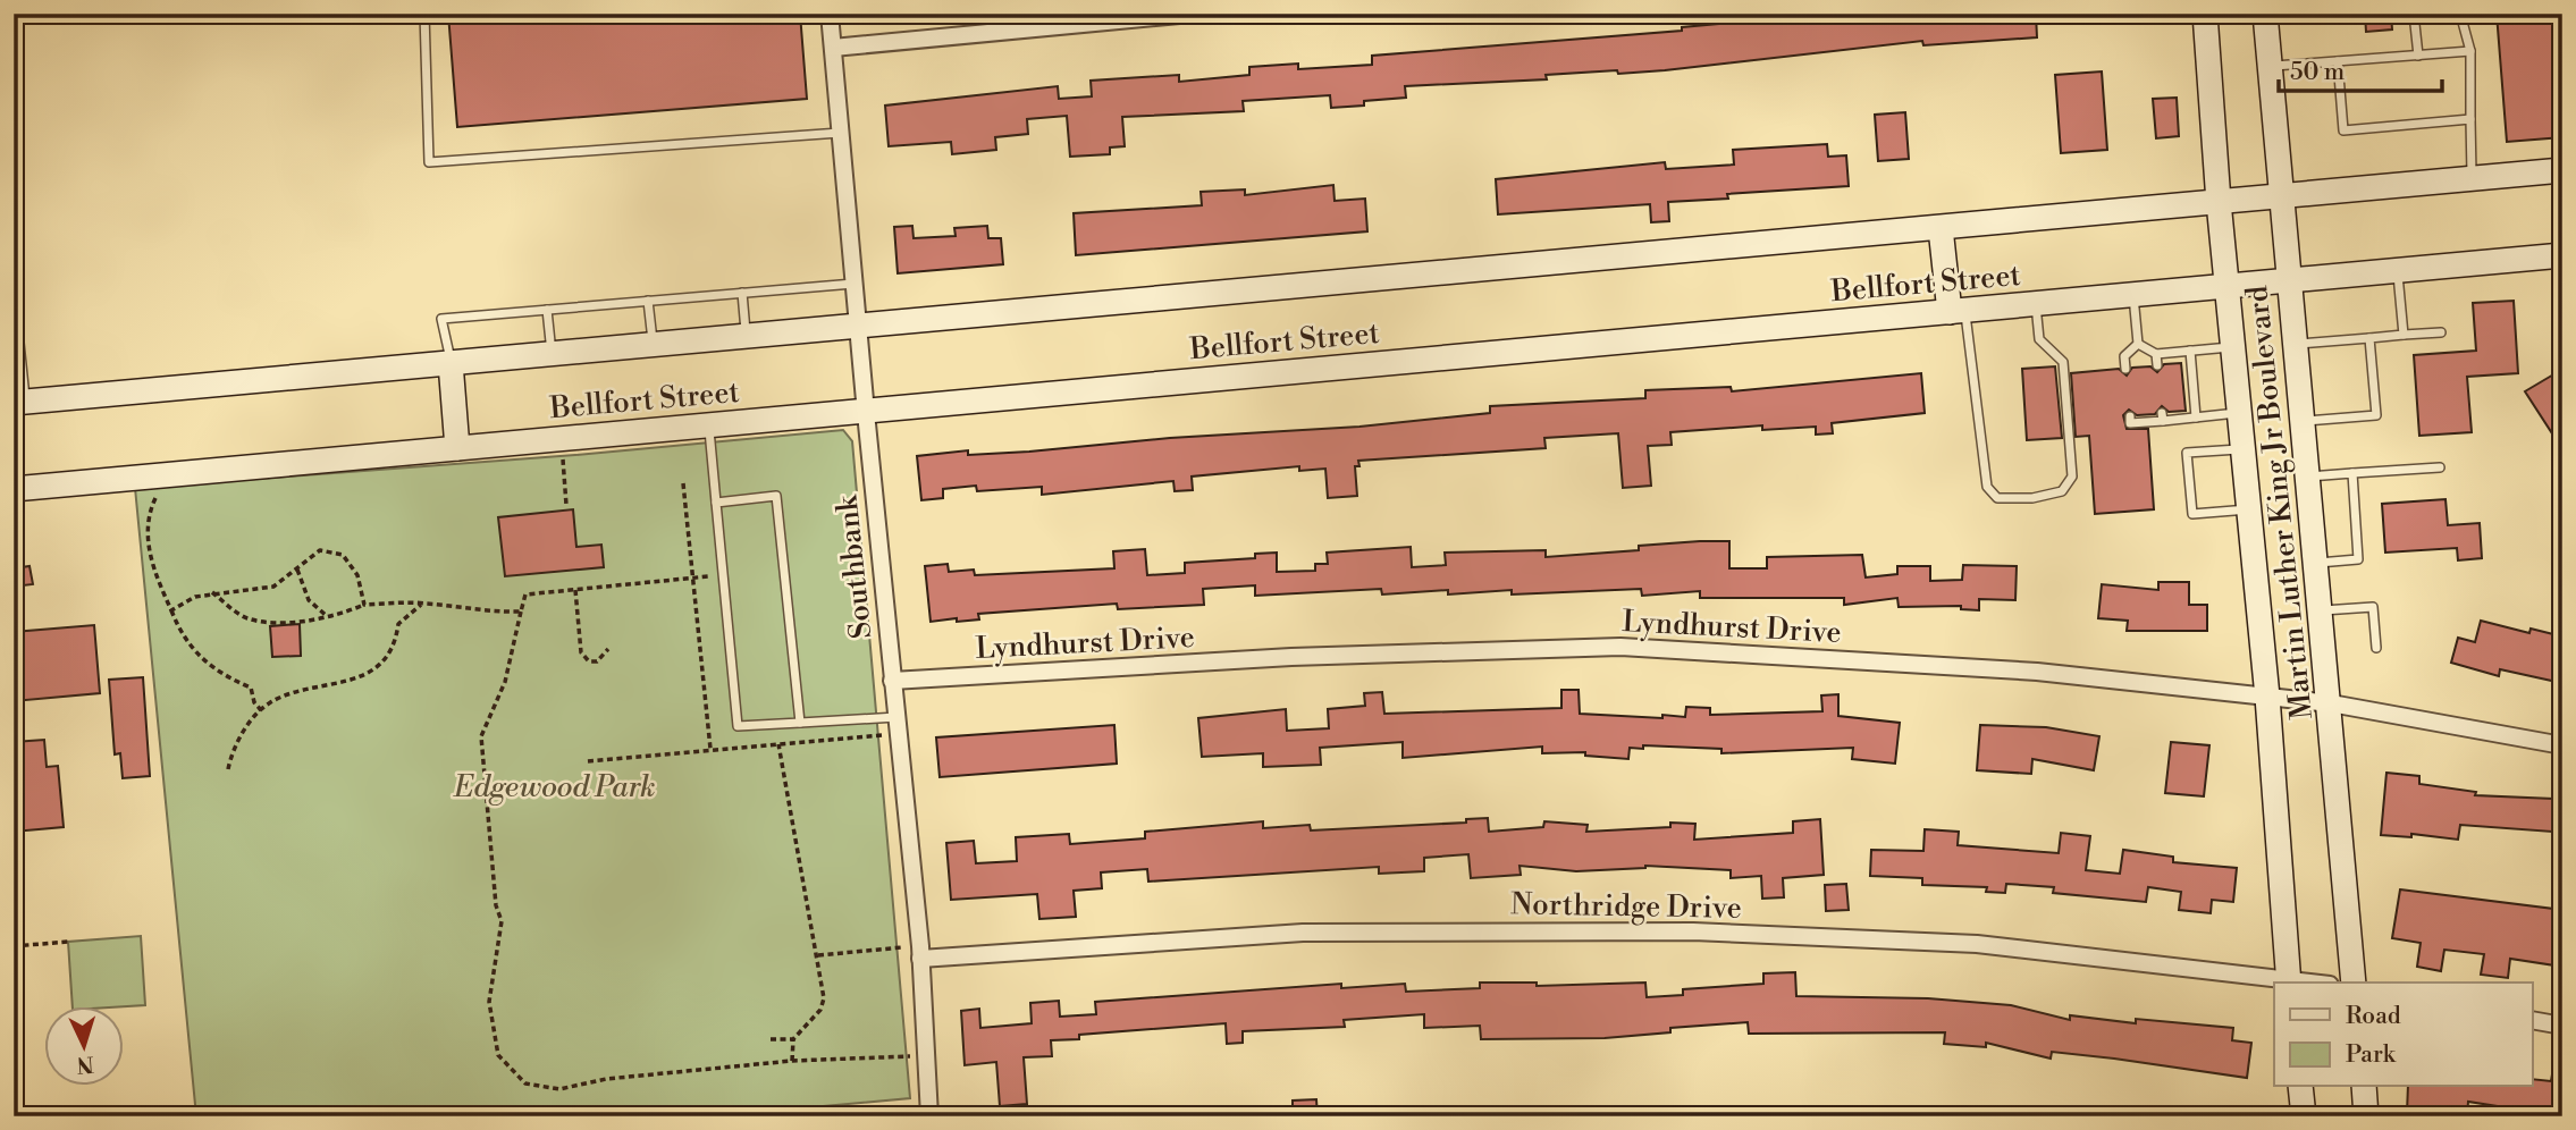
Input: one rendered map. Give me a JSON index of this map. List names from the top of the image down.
{
  "streets": {
    "main road": ["Bellfort Street", "Martin Luther King Jr Boulevard"],
    "street": ["Southbank", "Lyndhurst Drive", "Northridge Drive"]
  },
  "crossings": [
    ["Bellfort Street", "Martin Luther King Jr Boulevard"],
    ["Bellfort Street", "Southbank"],
    ["Martin Luther King Jr Boulevard", "Lyndhurst Drive"],
    ["Martin Luther King Jr Boulevard", "Northridge Drive"],
    ["Southbank", "Lyndhurst Drive"],
    ["Southbank", "Northridge Drive"]
  ],
  "parks": ["Edgewood Park"],
  "legend": ["Road", "Park"],
  "scale_bar": "50 m",
  "north": "bottom"
}
